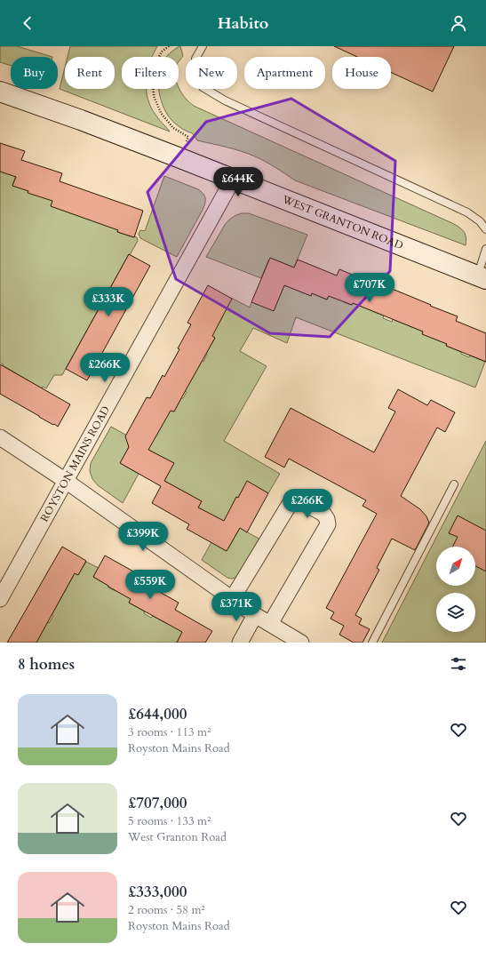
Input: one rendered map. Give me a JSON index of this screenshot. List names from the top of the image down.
{
  "streets": {
    "street": ["WEST GRANTON ROAD", "ROYSTON MAINS ROAD"]
  },
  "crossings": [
    ["WEST GRANTON ROAD", "ROYSTON MAINS ROAD"]
  ],
  "north": "top right",
  "page": {
    "header": "Habito",
    "chip": [
      "Buy",
      "Rent",
      "Filters",
      "New",
      "Apartment",
      "House"
    ],
    "price": [
      "£644K",
      "£707K",
      "£333K",
      "£266K",
      "£266K",
      "£399K",
      "£559K",
      "£371K"
    ],
    "heading": "8 homes",
    "list": [
      {
        "name": "£644,000",
        "note": "3 rooms · 113 m² · Royston Mains Road"
      },
      {
        "name": "£707,000",
        "note": "5 rooms · 133 m² · West Granton Road"
      },
      {
        "name": "£333,000",
        "note": "2 rooms · 58 m² · Royston Mains Road"
      }
    ]
  }
}
